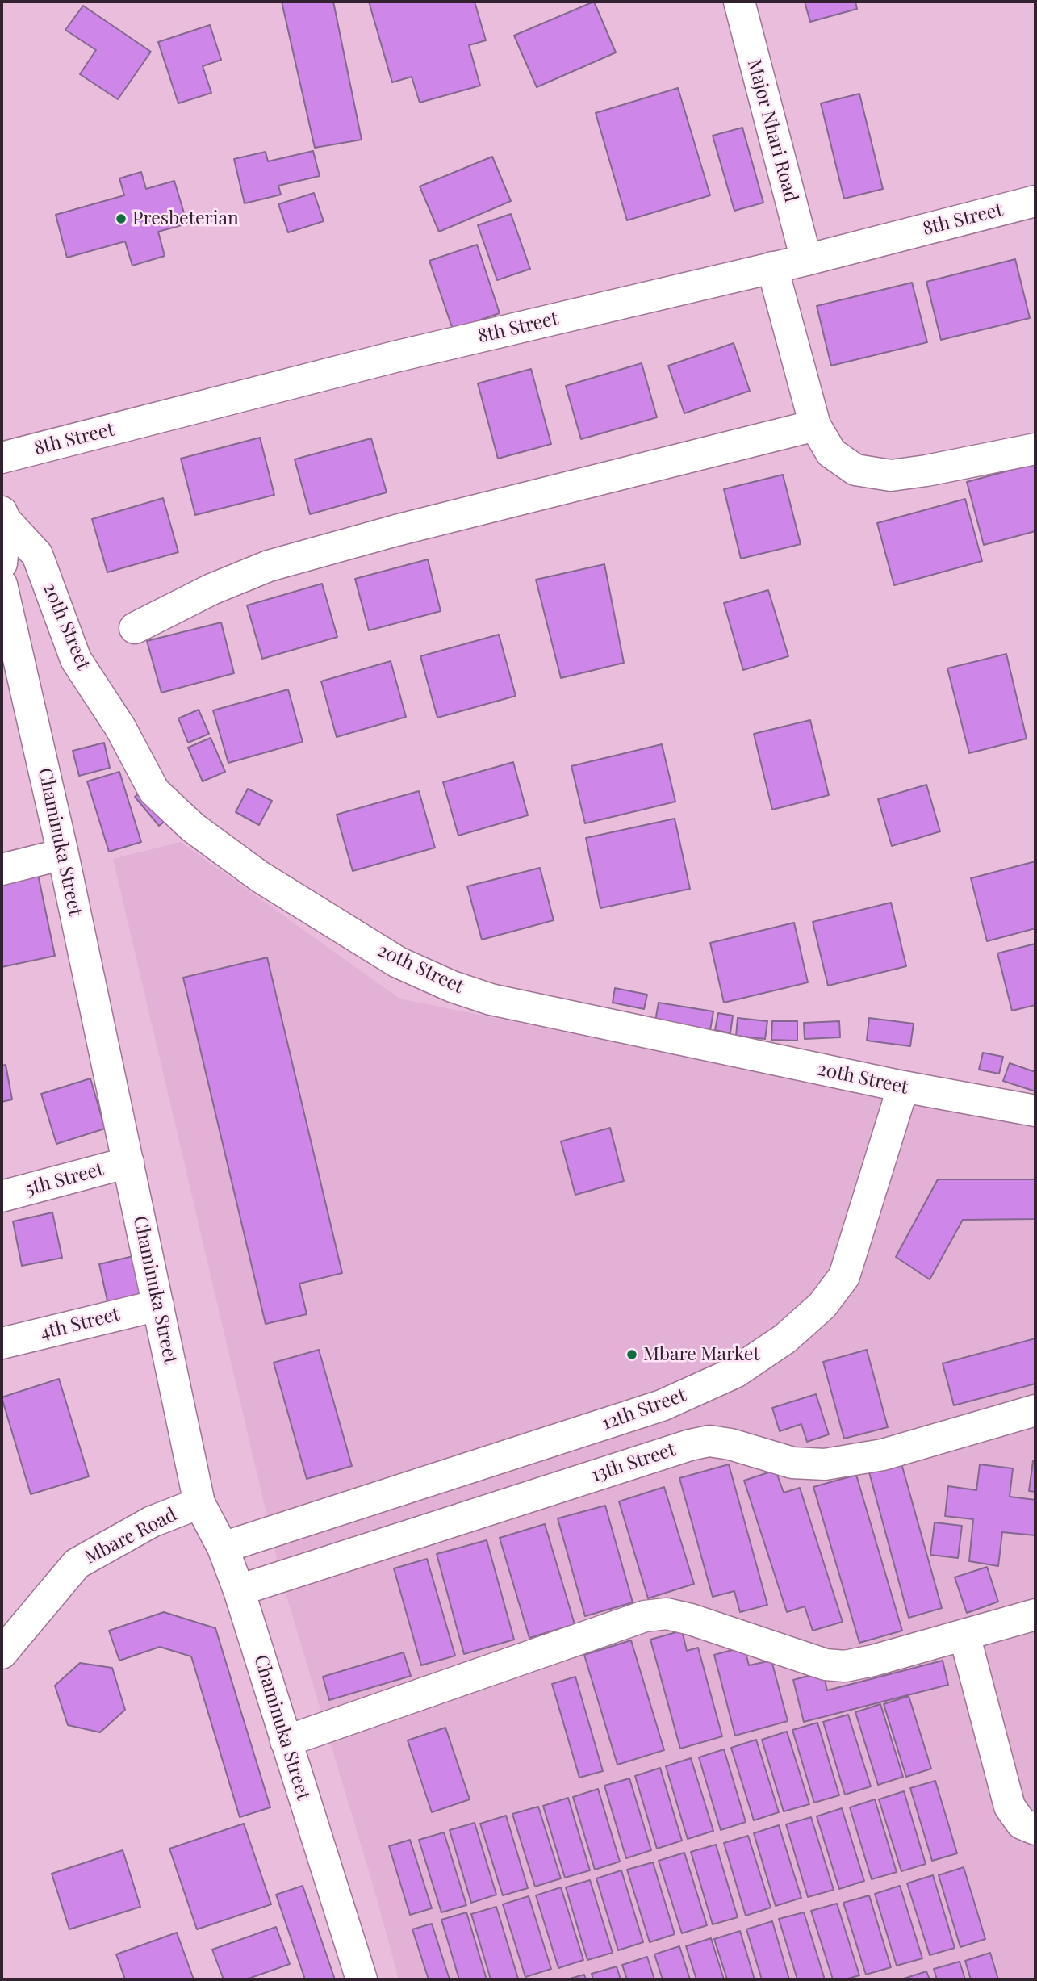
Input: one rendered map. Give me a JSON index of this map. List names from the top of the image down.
{
  "streets": {
    "street": [
      "Major Nhari Road",
      "8th Street",
      "20th Street",
      "Chaminuka Street",
      "5th Street",
      "4th Street",
      "12th Street",
      "13th Street",
      "Mbare Road"
    ]
  },
  "crossings": [
    ["Major Nhari Road", "8th Street"],
    ["20th Street", "12th Street"],
    ["Chaminuka Street", "5th Street"],
    ["Chaminuka Street", "4th Street"],
    ["Chaminuka Street", "12th Street"],
    ["Chaminuka Street", "13th Street"],
    ["Chaminuka Street", "Mbare Road"]
  ],
  "places": ["Presbeterian", "Mbare Market"]
}
